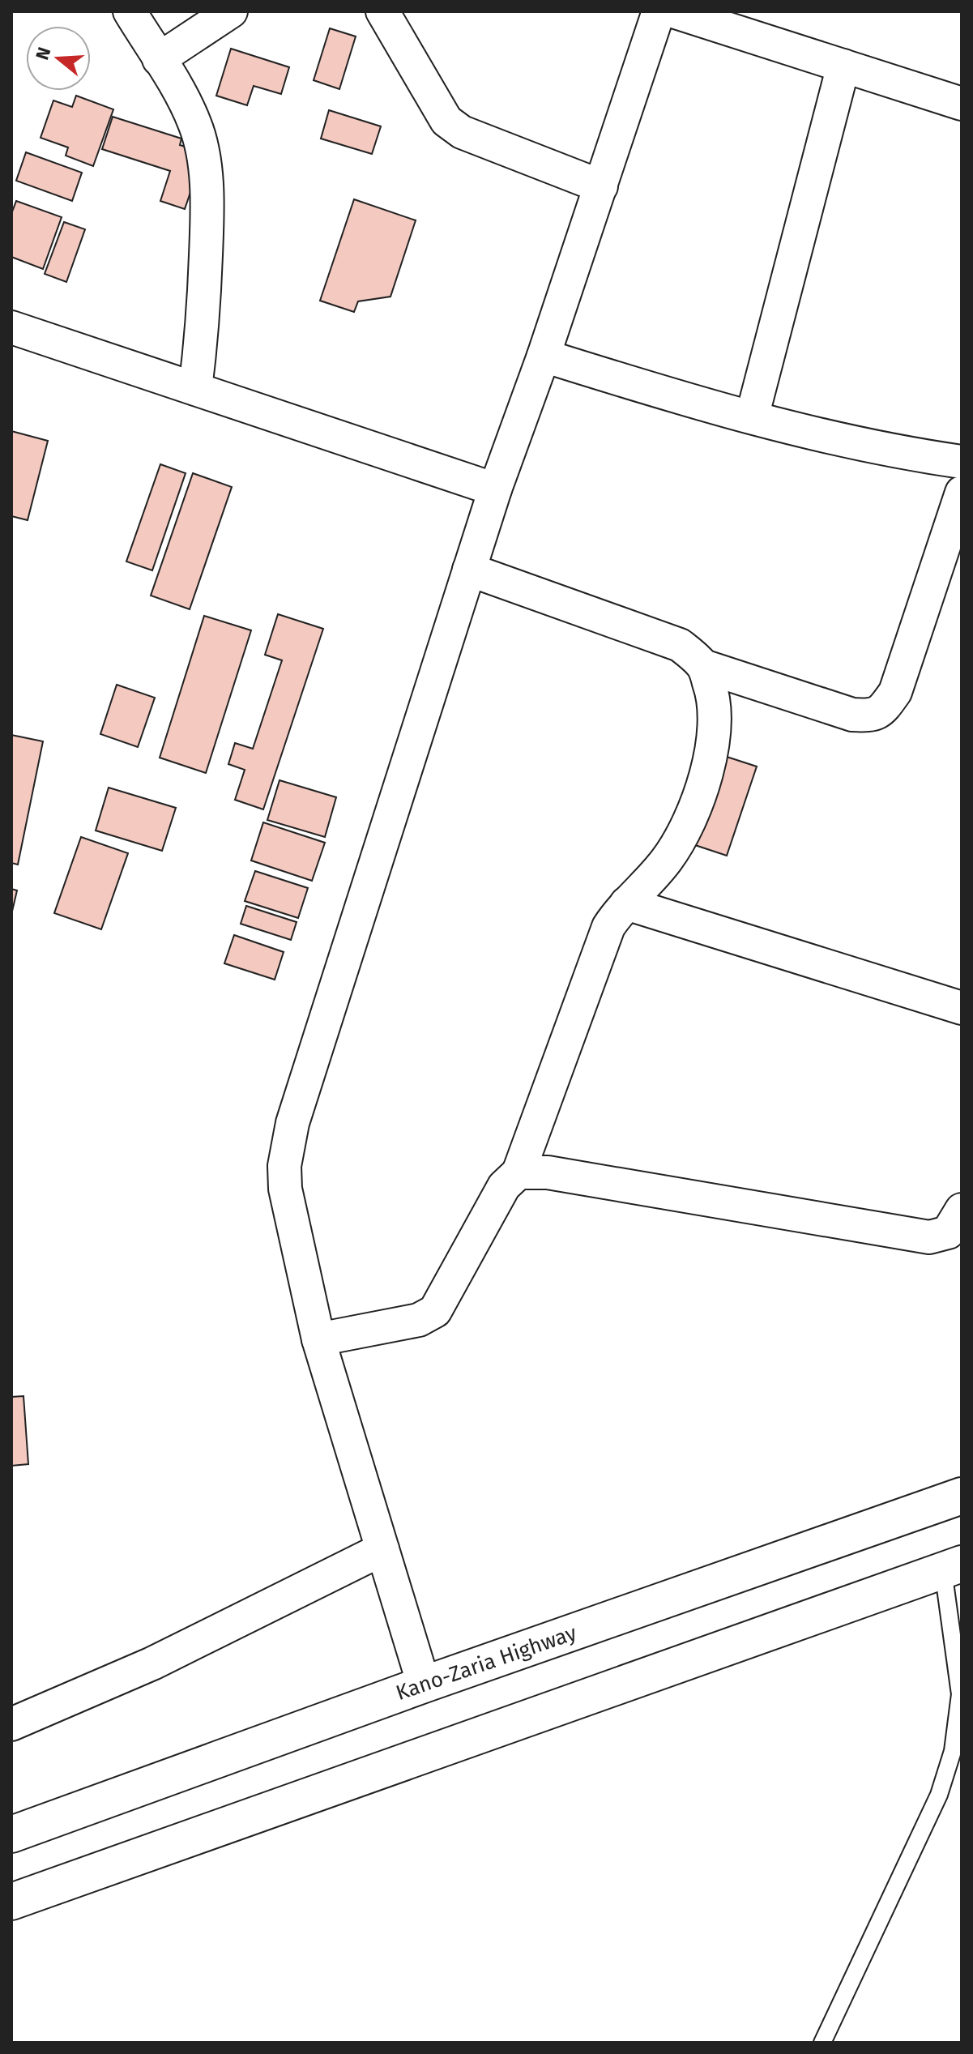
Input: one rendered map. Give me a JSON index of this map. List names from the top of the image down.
{
  "streets": {
    "highway": ["Kano-Zaria Highway"]
  },
  "north": "left"
}
